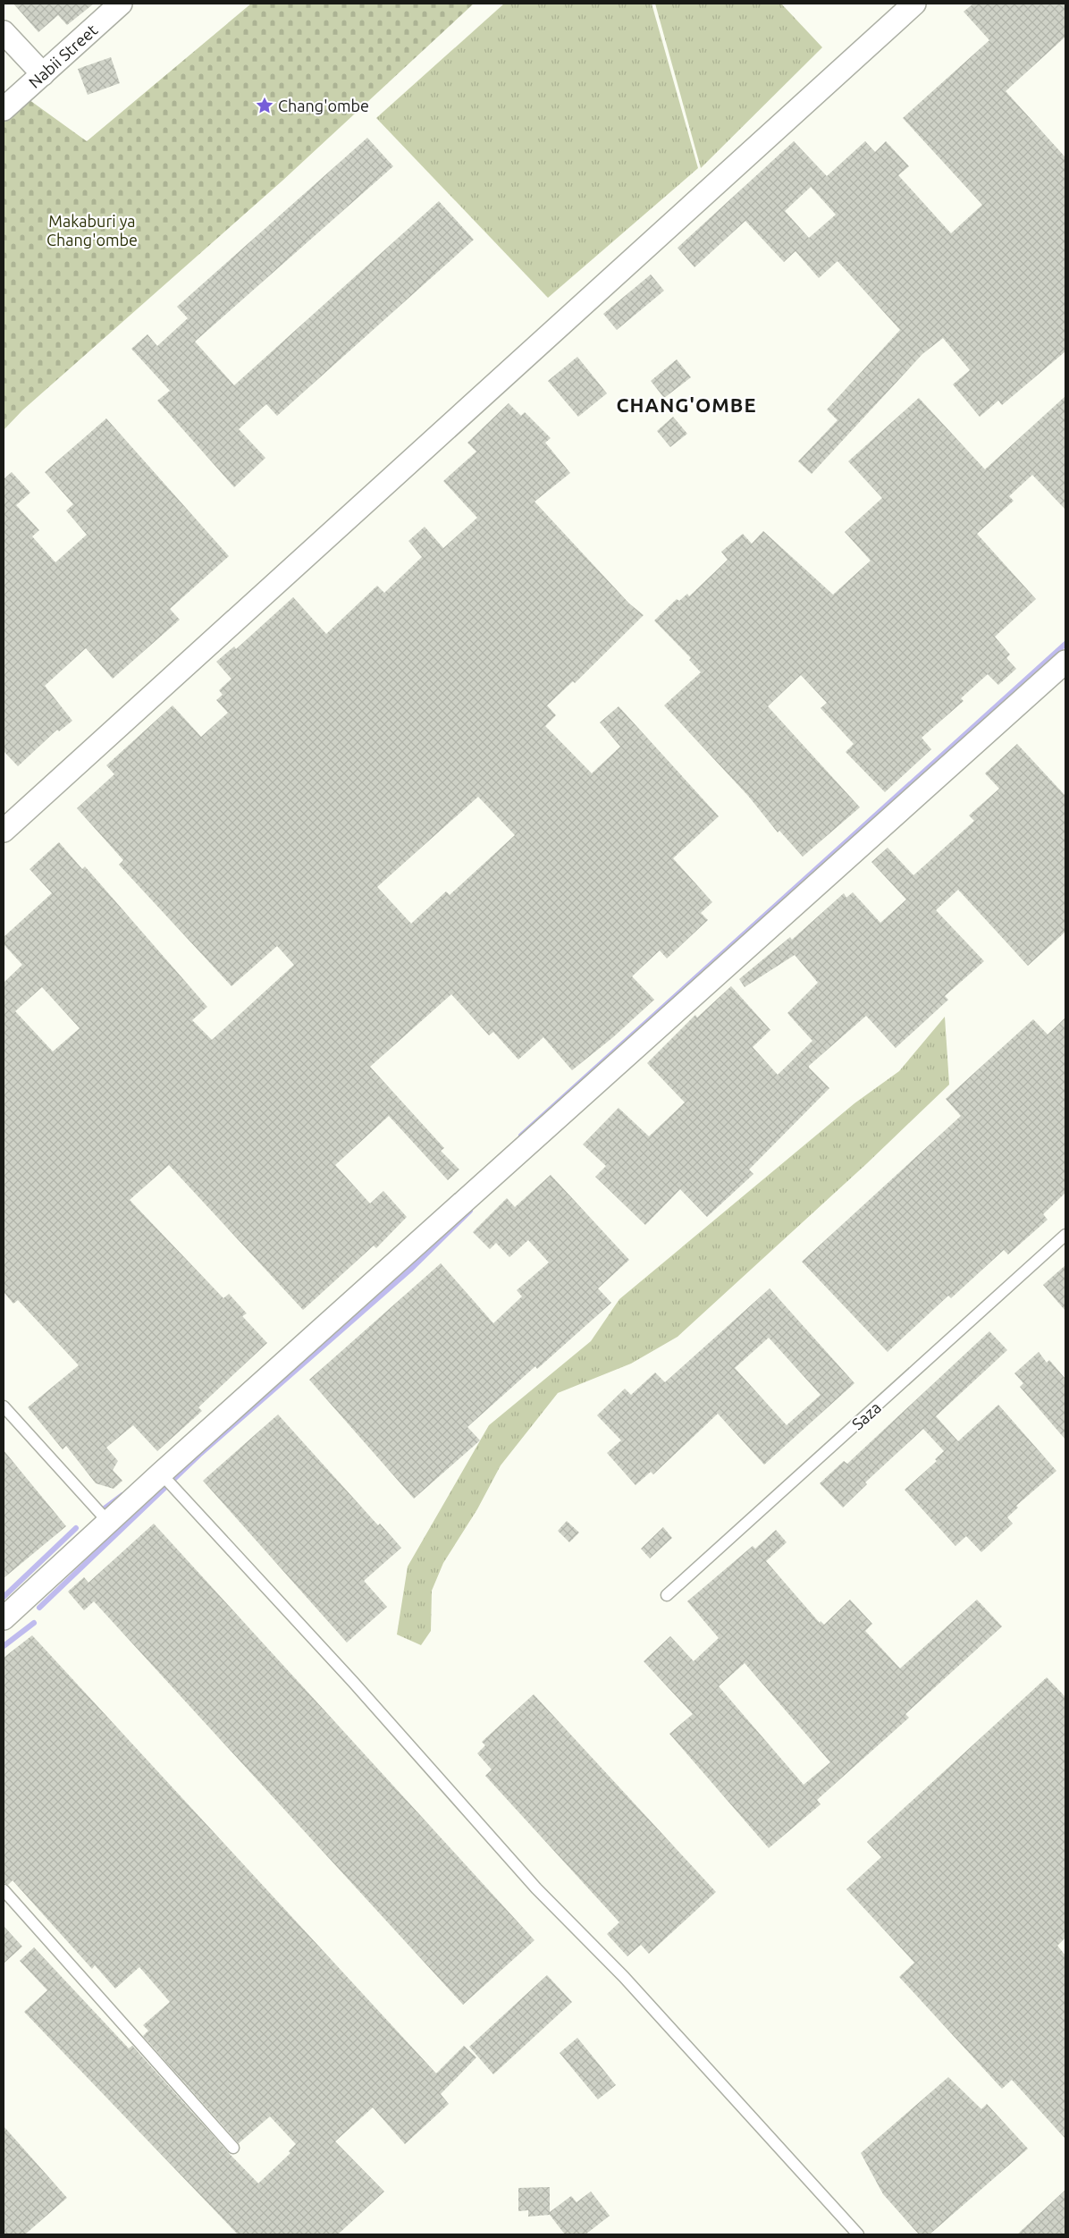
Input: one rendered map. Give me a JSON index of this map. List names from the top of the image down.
{
  "streets": {
    "street": ["Nabii Street"],
    "lane": ["Saza"]
  },
  "districts": ["CHANG'OMBE"],
  "parks": ["Makaburi ya Chang'ombe"],
  "places": {
    "place": ["Chang'ombe"]
  }
}
